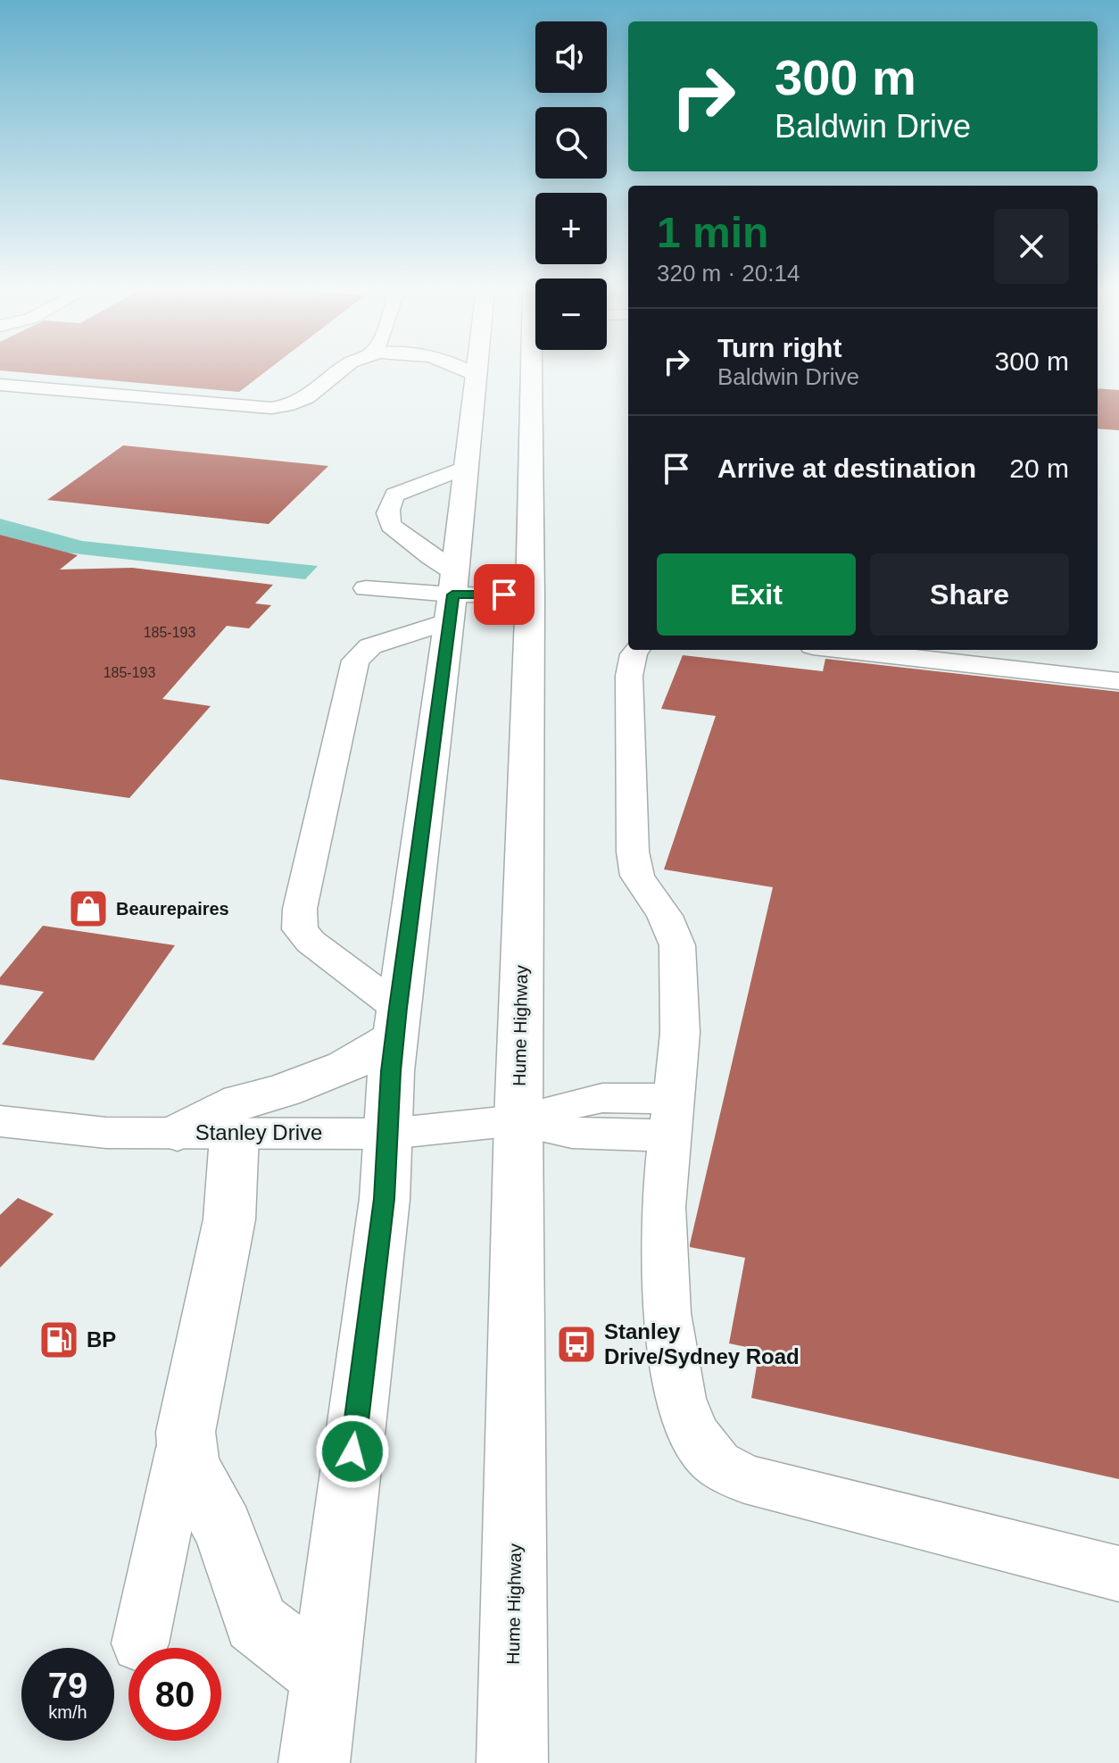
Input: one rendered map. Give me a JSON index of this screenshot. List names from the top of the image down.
{
  "streets": {
    "highway": ["Hume Highway"],
    "street": ["Stanley Drive"]
  },
  "crossings": [
    ["Hume Highway", "Stanley Drive"]
  ],
  "places": {
    "shop": ["Beaurepaires"],
    "fuel station": ["BP"],
    "bus stop": ["Stanley Drive/Sydney Road"]
  },
  "house_numbers": ["185-193", "185-193"],
  "page": {
    "map_buttons": ["+", "−"],
    "turn": ["300 m", "Baldwin Drive"],
    "heading": ["1 min", "320 m · 20:14"],
    "list": [
      {
        "name": "Turn right",
        "note": "Baldwin Drive",
        "value": "300 m"
      },
      {
        "name": "Arrive at destination",
        "value": "20 m"
      }
    ],
    "buttons": ["Exit", "Share"],
    "speed": "79 km/h",
    "limit": "80"
  }
}
